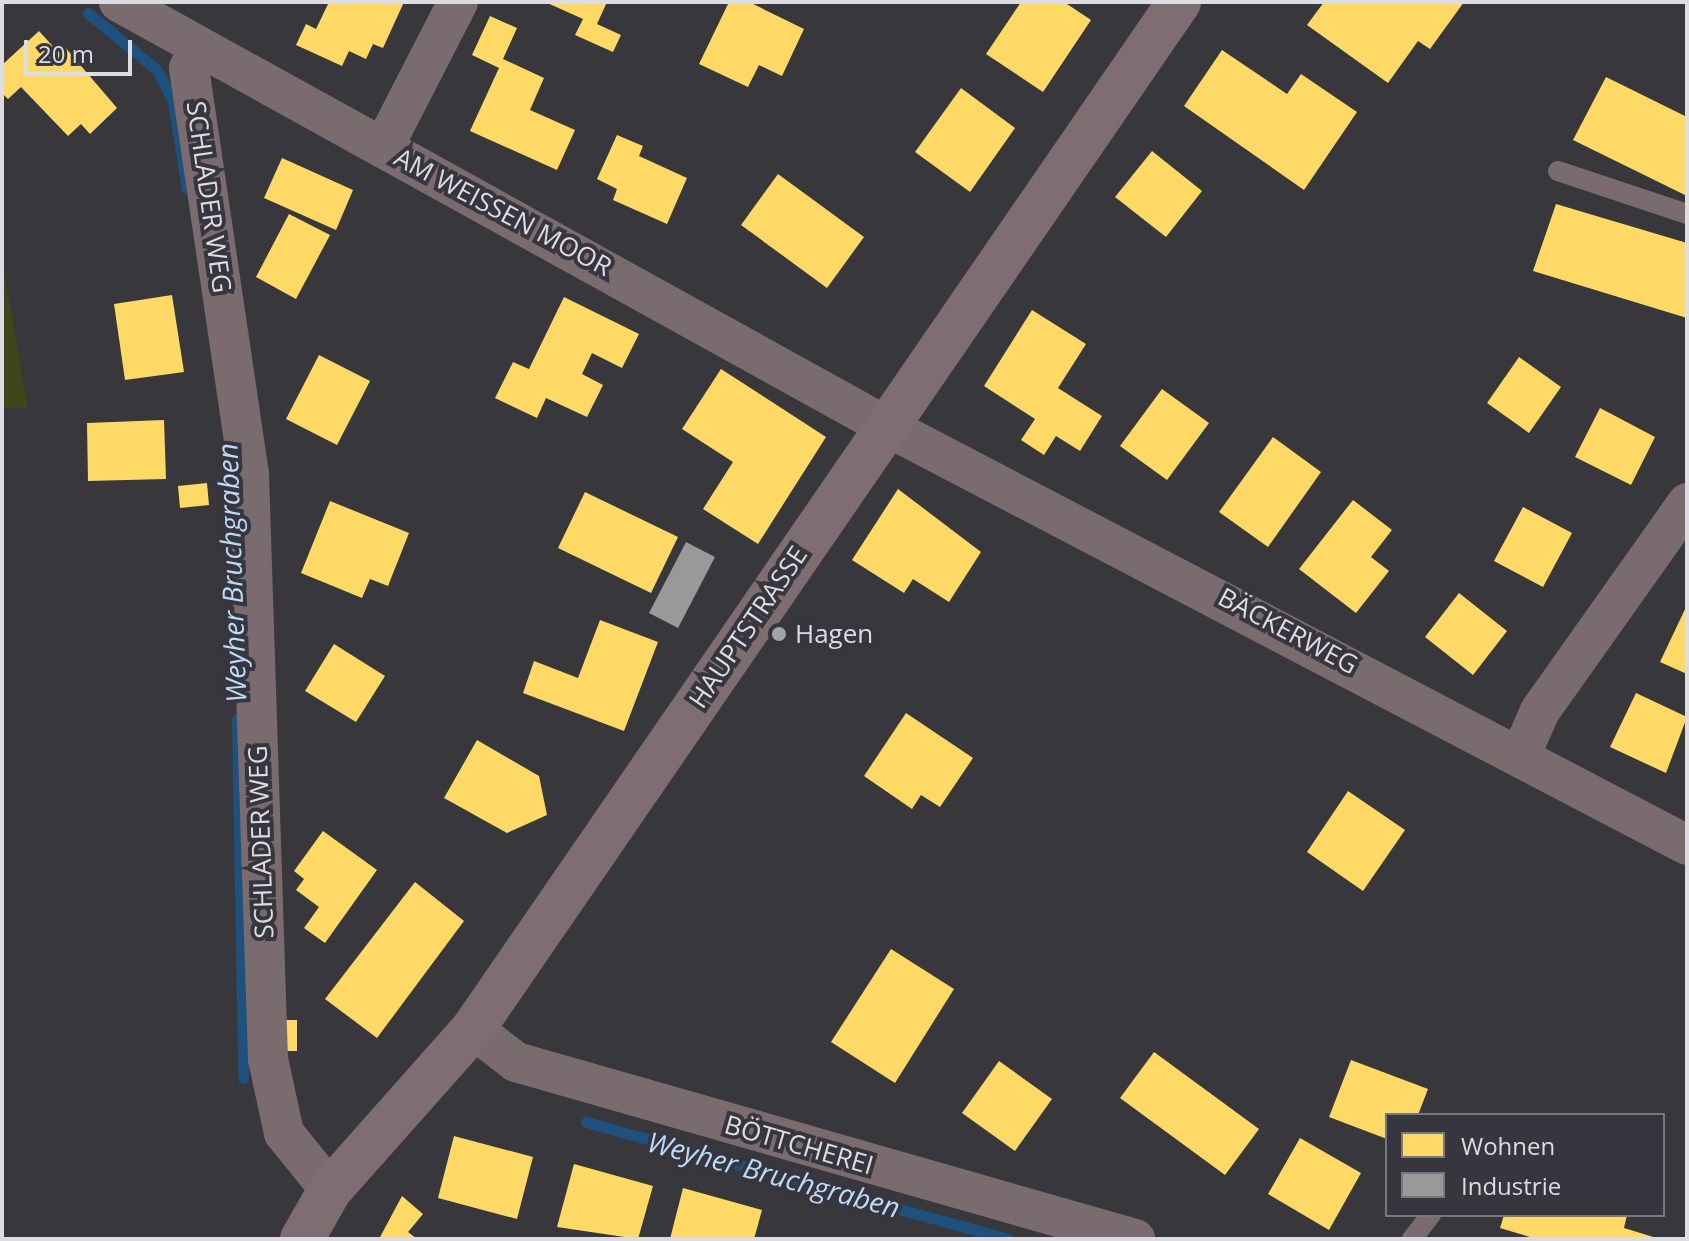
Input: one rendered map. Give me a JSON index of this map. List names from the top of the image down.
{
  "streets": {
    "main road": ["HAUPTSTRASSE"],
    "street": [
      "SCHLADER WEG",
      "AM WEISSEN MOOR",
      "BÄCKERWEG",
      "BÖTTCHEREI"
    ]
  },
  "crossings": [
    ["SCHLADER WEG", "AM WEISSEN MOOR"],
    ["SCHLADER WEG", "HAUPTSTRASSE"],
    ["AM WEISSEN MOOR", "HAUPTSTRASSE"],
    ["AM WEISSEN MOOR", "BÄCKERWEG"],
    ["HAUPTSTRASSE", "BÄCKERWEG"],
    ["HAUPTSTRASSE", "BÖTTCHEREI"]
  ],
  "water": ["Weyher Bruchgraben"],
  "places": ["Hagen"],
  "legend": ["Wohnen", "Industrie"],
  "scale_bar": "20 m"
}
